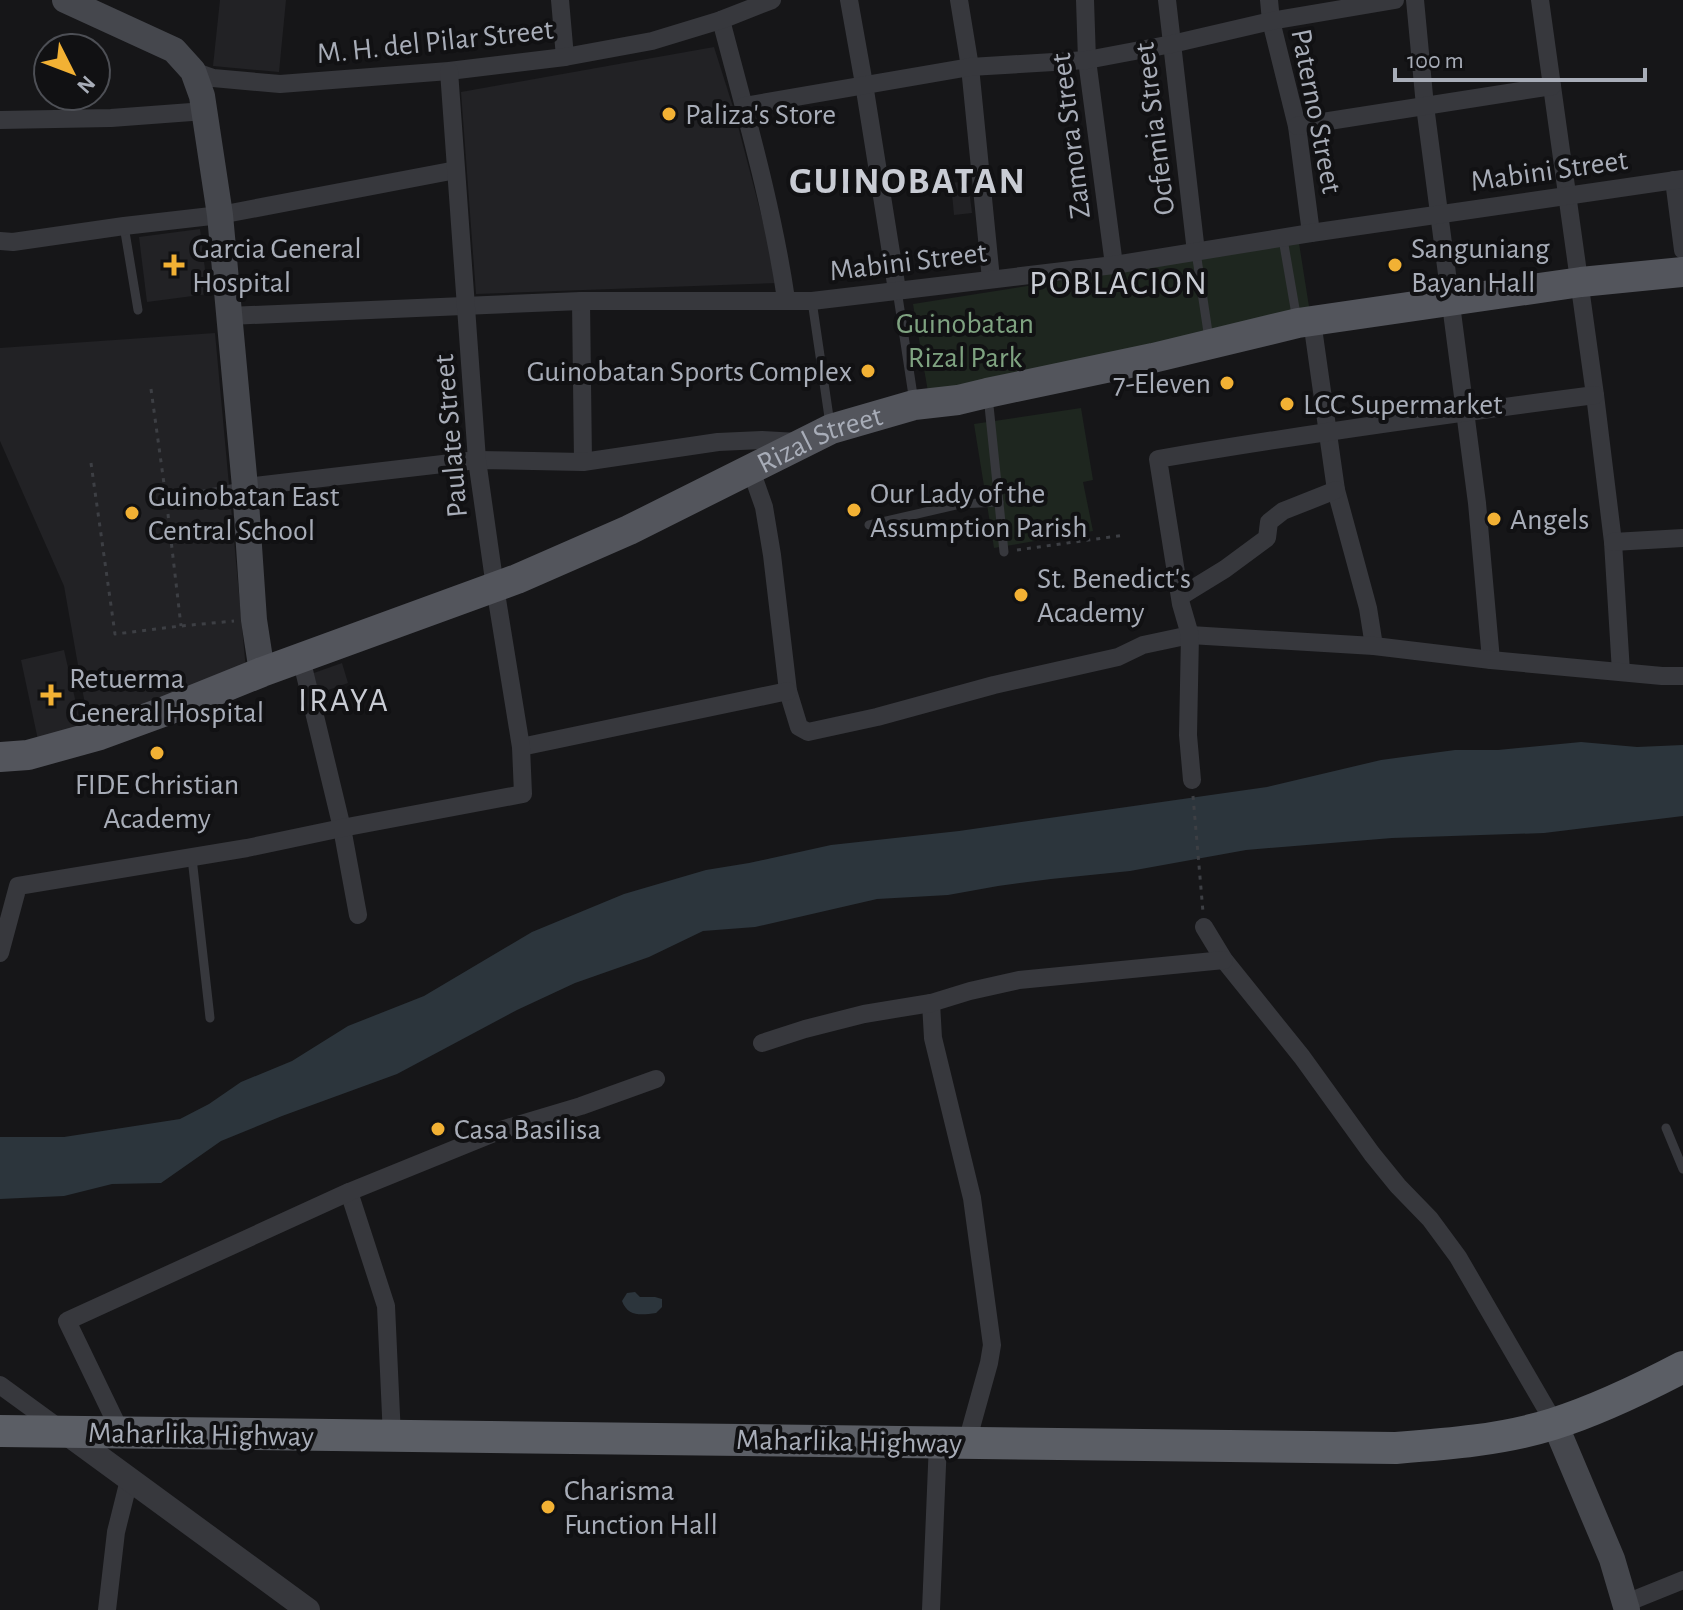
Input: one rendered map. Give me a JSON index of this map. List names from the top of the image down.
{
  "streets": {
    "highway": ["Maharlika Highway"],
    "main road": ["Rizal Street"],
    "street": [
      "M. H. del Pilar Street",
      "Paterno Street",
      "Ocfemia Street",
      "Zamora Street",
      "Mabini Street",
      "Paulate Street"
    ]
  },
  "crossings": [
    ["M. H. del Pilar Street", "Paulate Street"],
    ["Paterno Street", "Mabini Street"],
    ["Ocfemia Street", "Mabini Street"],
    ["Zamora Street", "Mabini Street"],
    ["Mabini Street", "Paulate Street"],
    ["Paulate Street", "Rizal Street"]
  ],
  "districts": ["GUINOBATAN", "POBLACION", "IRAYA"],
  "parks": ["Guinobatan Rizal Park"],
  "places": {
    "other": [
      "Paliza's Store",
      "Sanguniang Bayan Hall",
      "Guinobatan Sports Complex",
      "7-Eleven",
      "LCC Supermarket",
      "Our Lady of the Assumption Parish",
      "Guinobatan East Central School",
      "Angels",
      "St. Benedict's Academy",
      "FIDE Christian Academy",
      "Casa Basilisa",
      "Charisma Function Hall"
    ],
    "health": ["Garcia General Hospital", "Retuerma General Hospital"]
  },
  "scale_bar": "100 m",
  "north": "bottom right"
}
